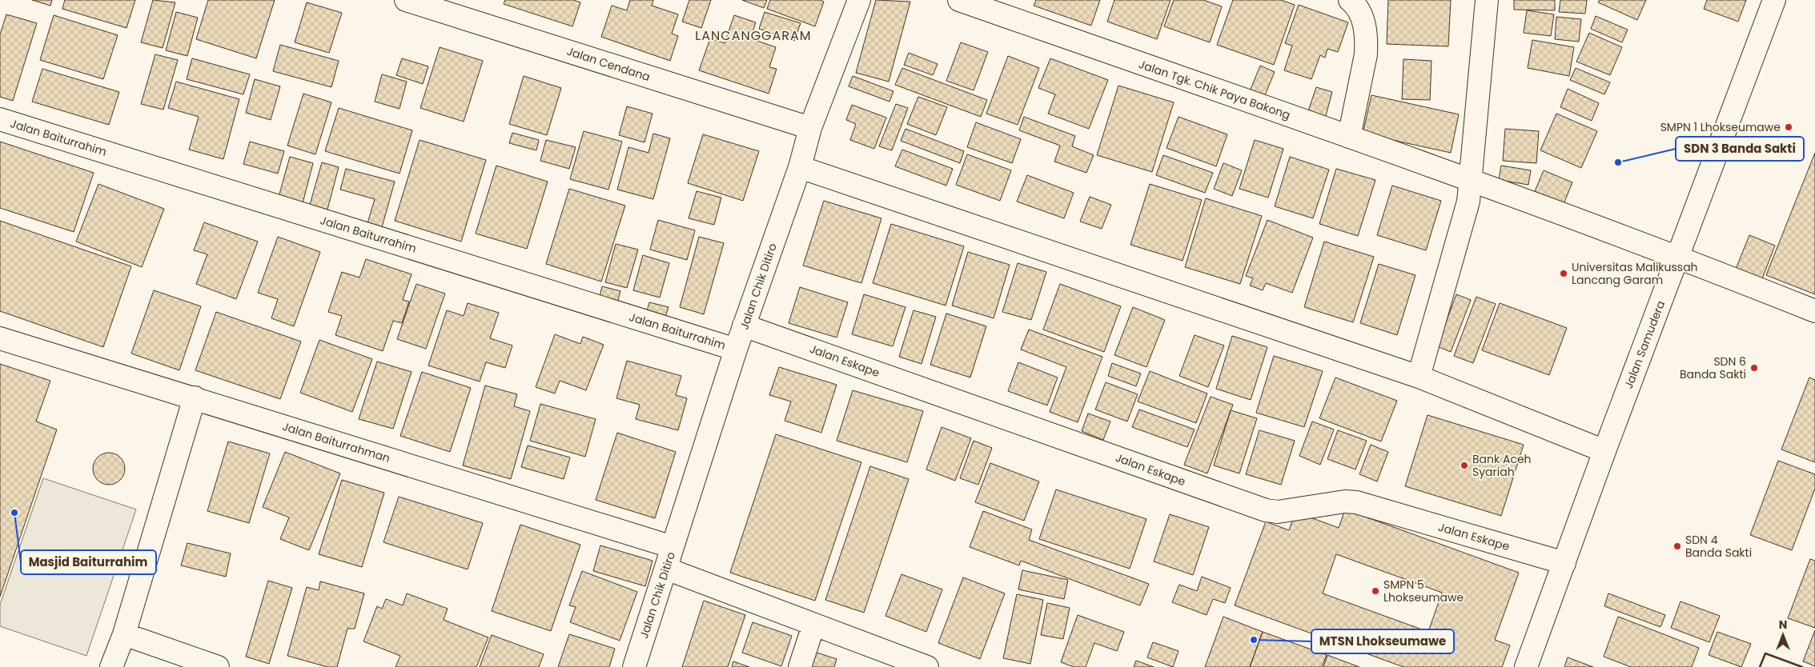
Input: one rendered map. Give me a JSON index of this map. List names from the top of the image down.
{
  "streets": {
    "street": [
      "Jalan Cendana",
      "Jalan Tgk. Chik Paya Bakong",
      "Jalan Baiturrahim",
      "Jalan Chik Ditiro",
      "Jalan Samudera",
      "Jalan Eskape",
      "Jalan Baiturrahman"
    ]
  },
  "crossings": [
    ["Jalan Cendana", "Jalan Chik Ditiro"],
    ["Jalan Tgk. Chik Paya Bakong", "Jalan Samudera"],
    ["Jalan Baiturrahim", "Jalan Chik Ditiro"],
    ["Jalan Chik Ditiro", "Jalan Eskape"],
    ["Jalan Chik Ditiro", "Jalan Baiturrahman"],
    ["Jalan Samudera", "Jalan Eskape"]
  ],
  "districts": ["LANCANGGARAM"],
  "places": [
    "SMPN 1 Lhokseumawe",
    "SDN 3 Banda Sakti",
    "Universitas Malikussah Lancang Garam",
    "SDN 6 Banda Sakti",
    "Bank Aceh Syariah",
    "Masjid Baiturrahim",
    "SDN 4 Banda Sakti",
    "SMPN 5 Lhokseumawe",
    "MTSN Lhokseumawe"
  ],
  "north": "top"
}
